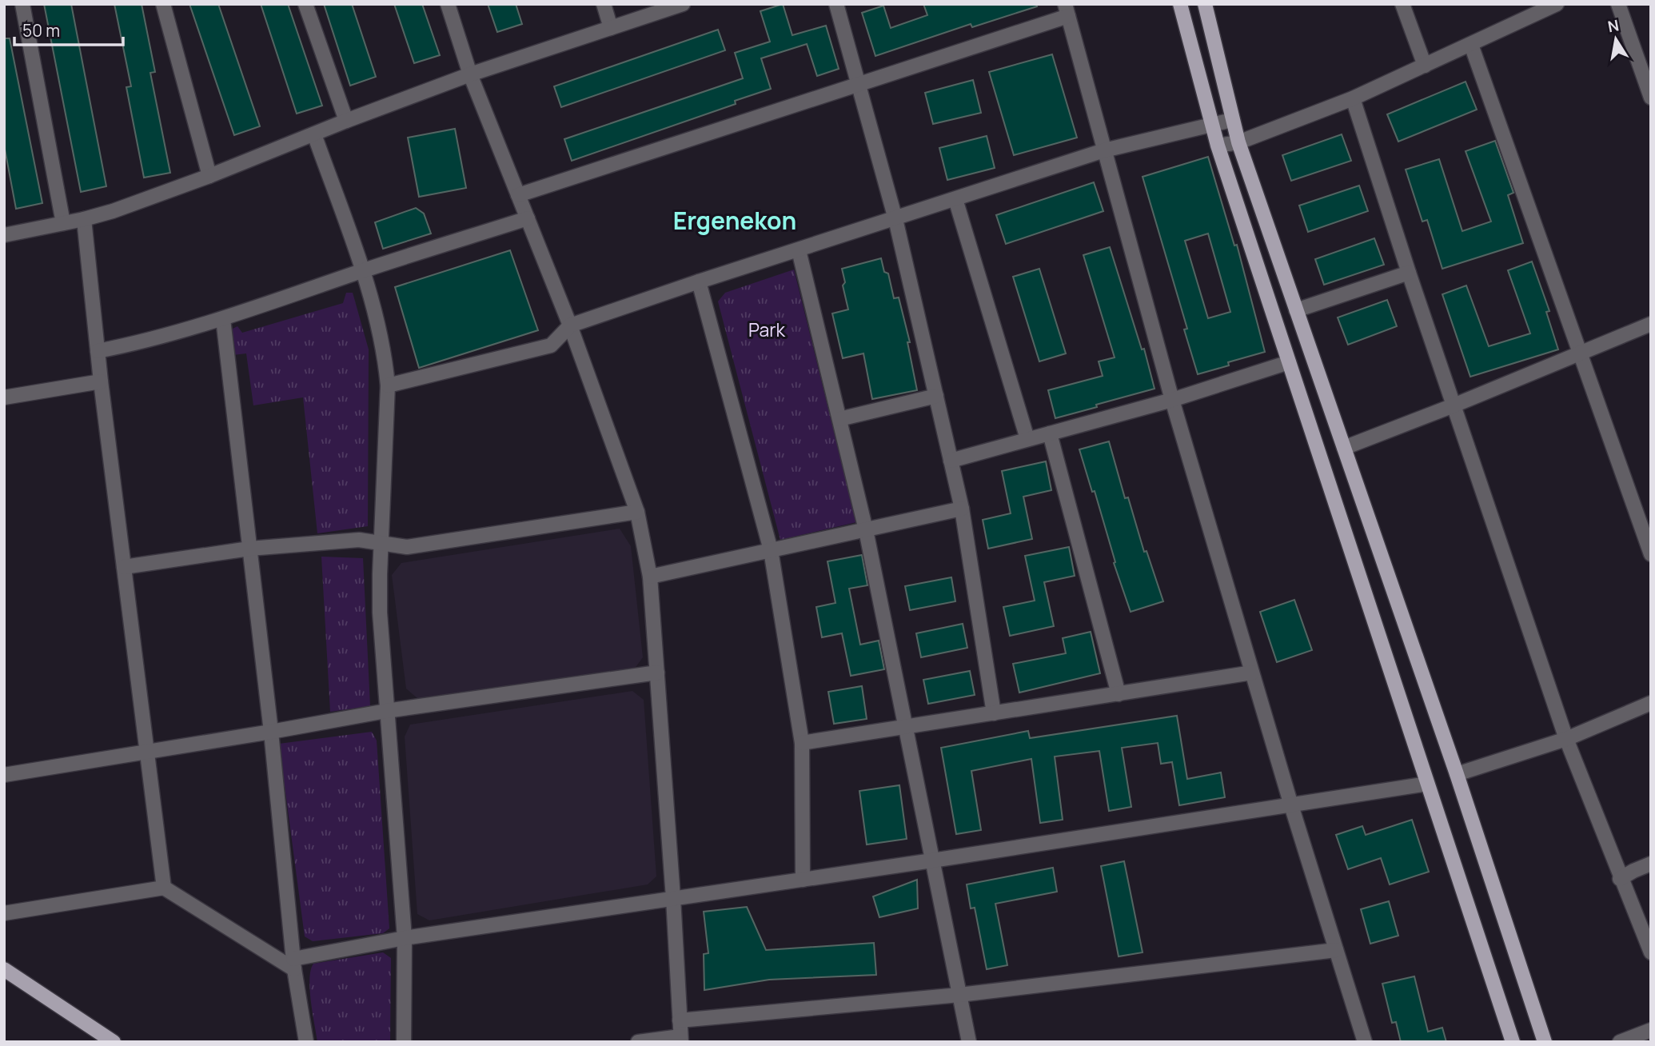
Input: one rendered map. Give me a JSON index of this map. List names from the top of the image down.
{
  "districts": ["Ergenekon"],
  "parks": ["Park"],
  "scale_bar": "50 m",
  "north": "top"
}
